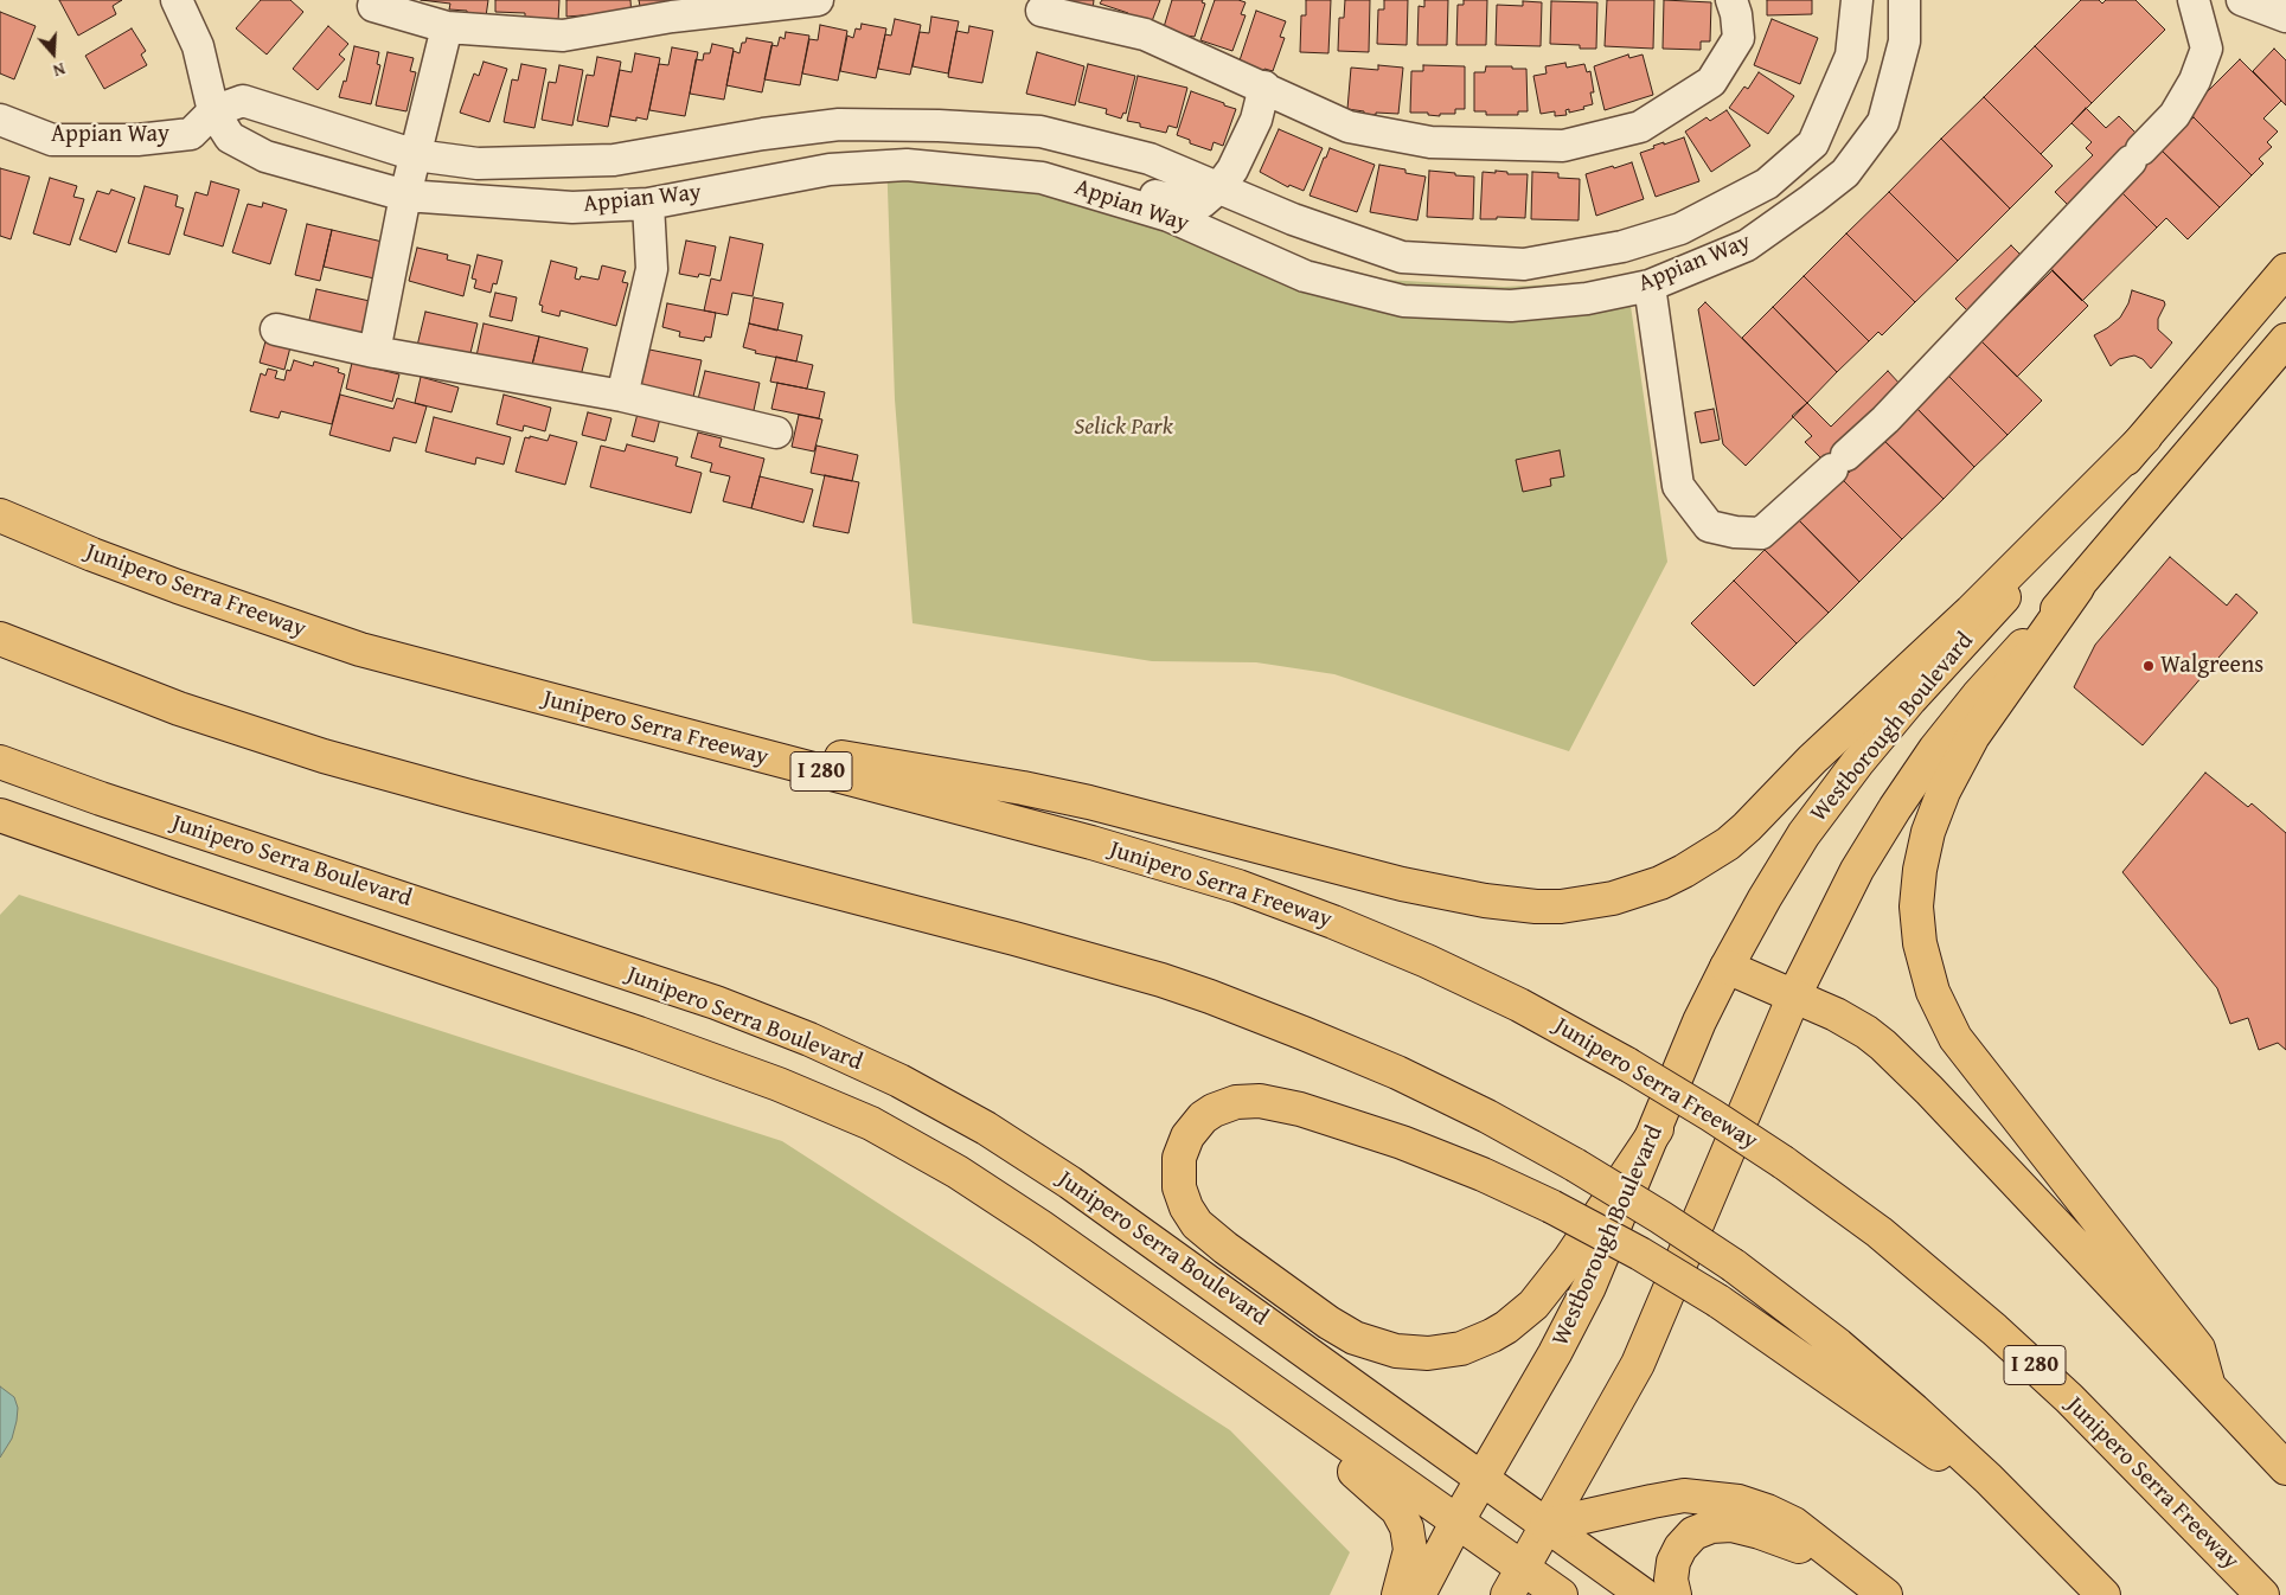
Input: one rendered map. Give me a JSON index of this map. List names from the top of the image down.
{
  "streets": {
    "main road": [
      "Junipero Serra Freeway",
      "Westborough Boulevard",
      "I 280",
      "Junipero Serra Boulevard"
    ],
    "street": ["Appian Way"]
  },
  "crossings": [
    ["Westborough Boulevard", "Junipero Serra Boulevard"]
  ],
  "parks": ["Selick Park"],
  "places": ["Walgreens"],
  "north": "bottom"
}
